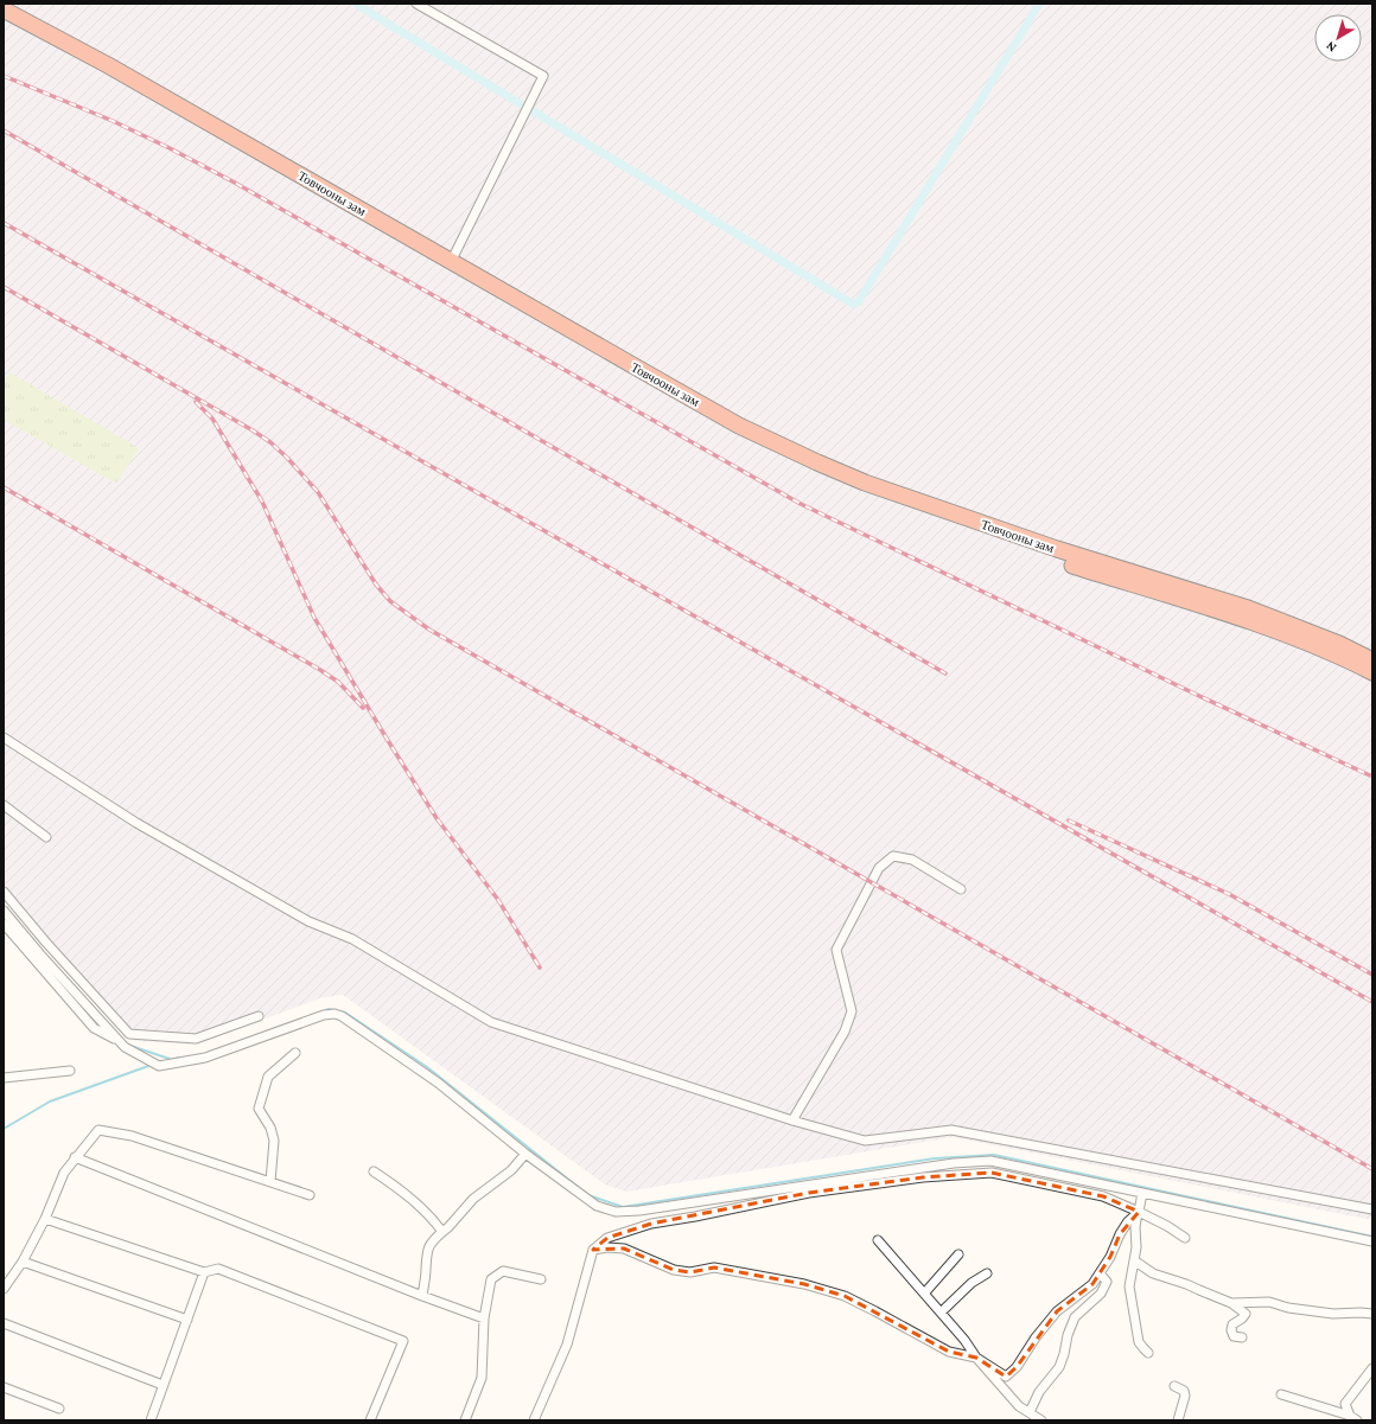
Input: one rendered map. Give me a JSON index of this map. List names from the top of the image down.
{
  "streets": {
    "highway": ["Товчооны зам"]
  },
  "north": "bottom left"
}
